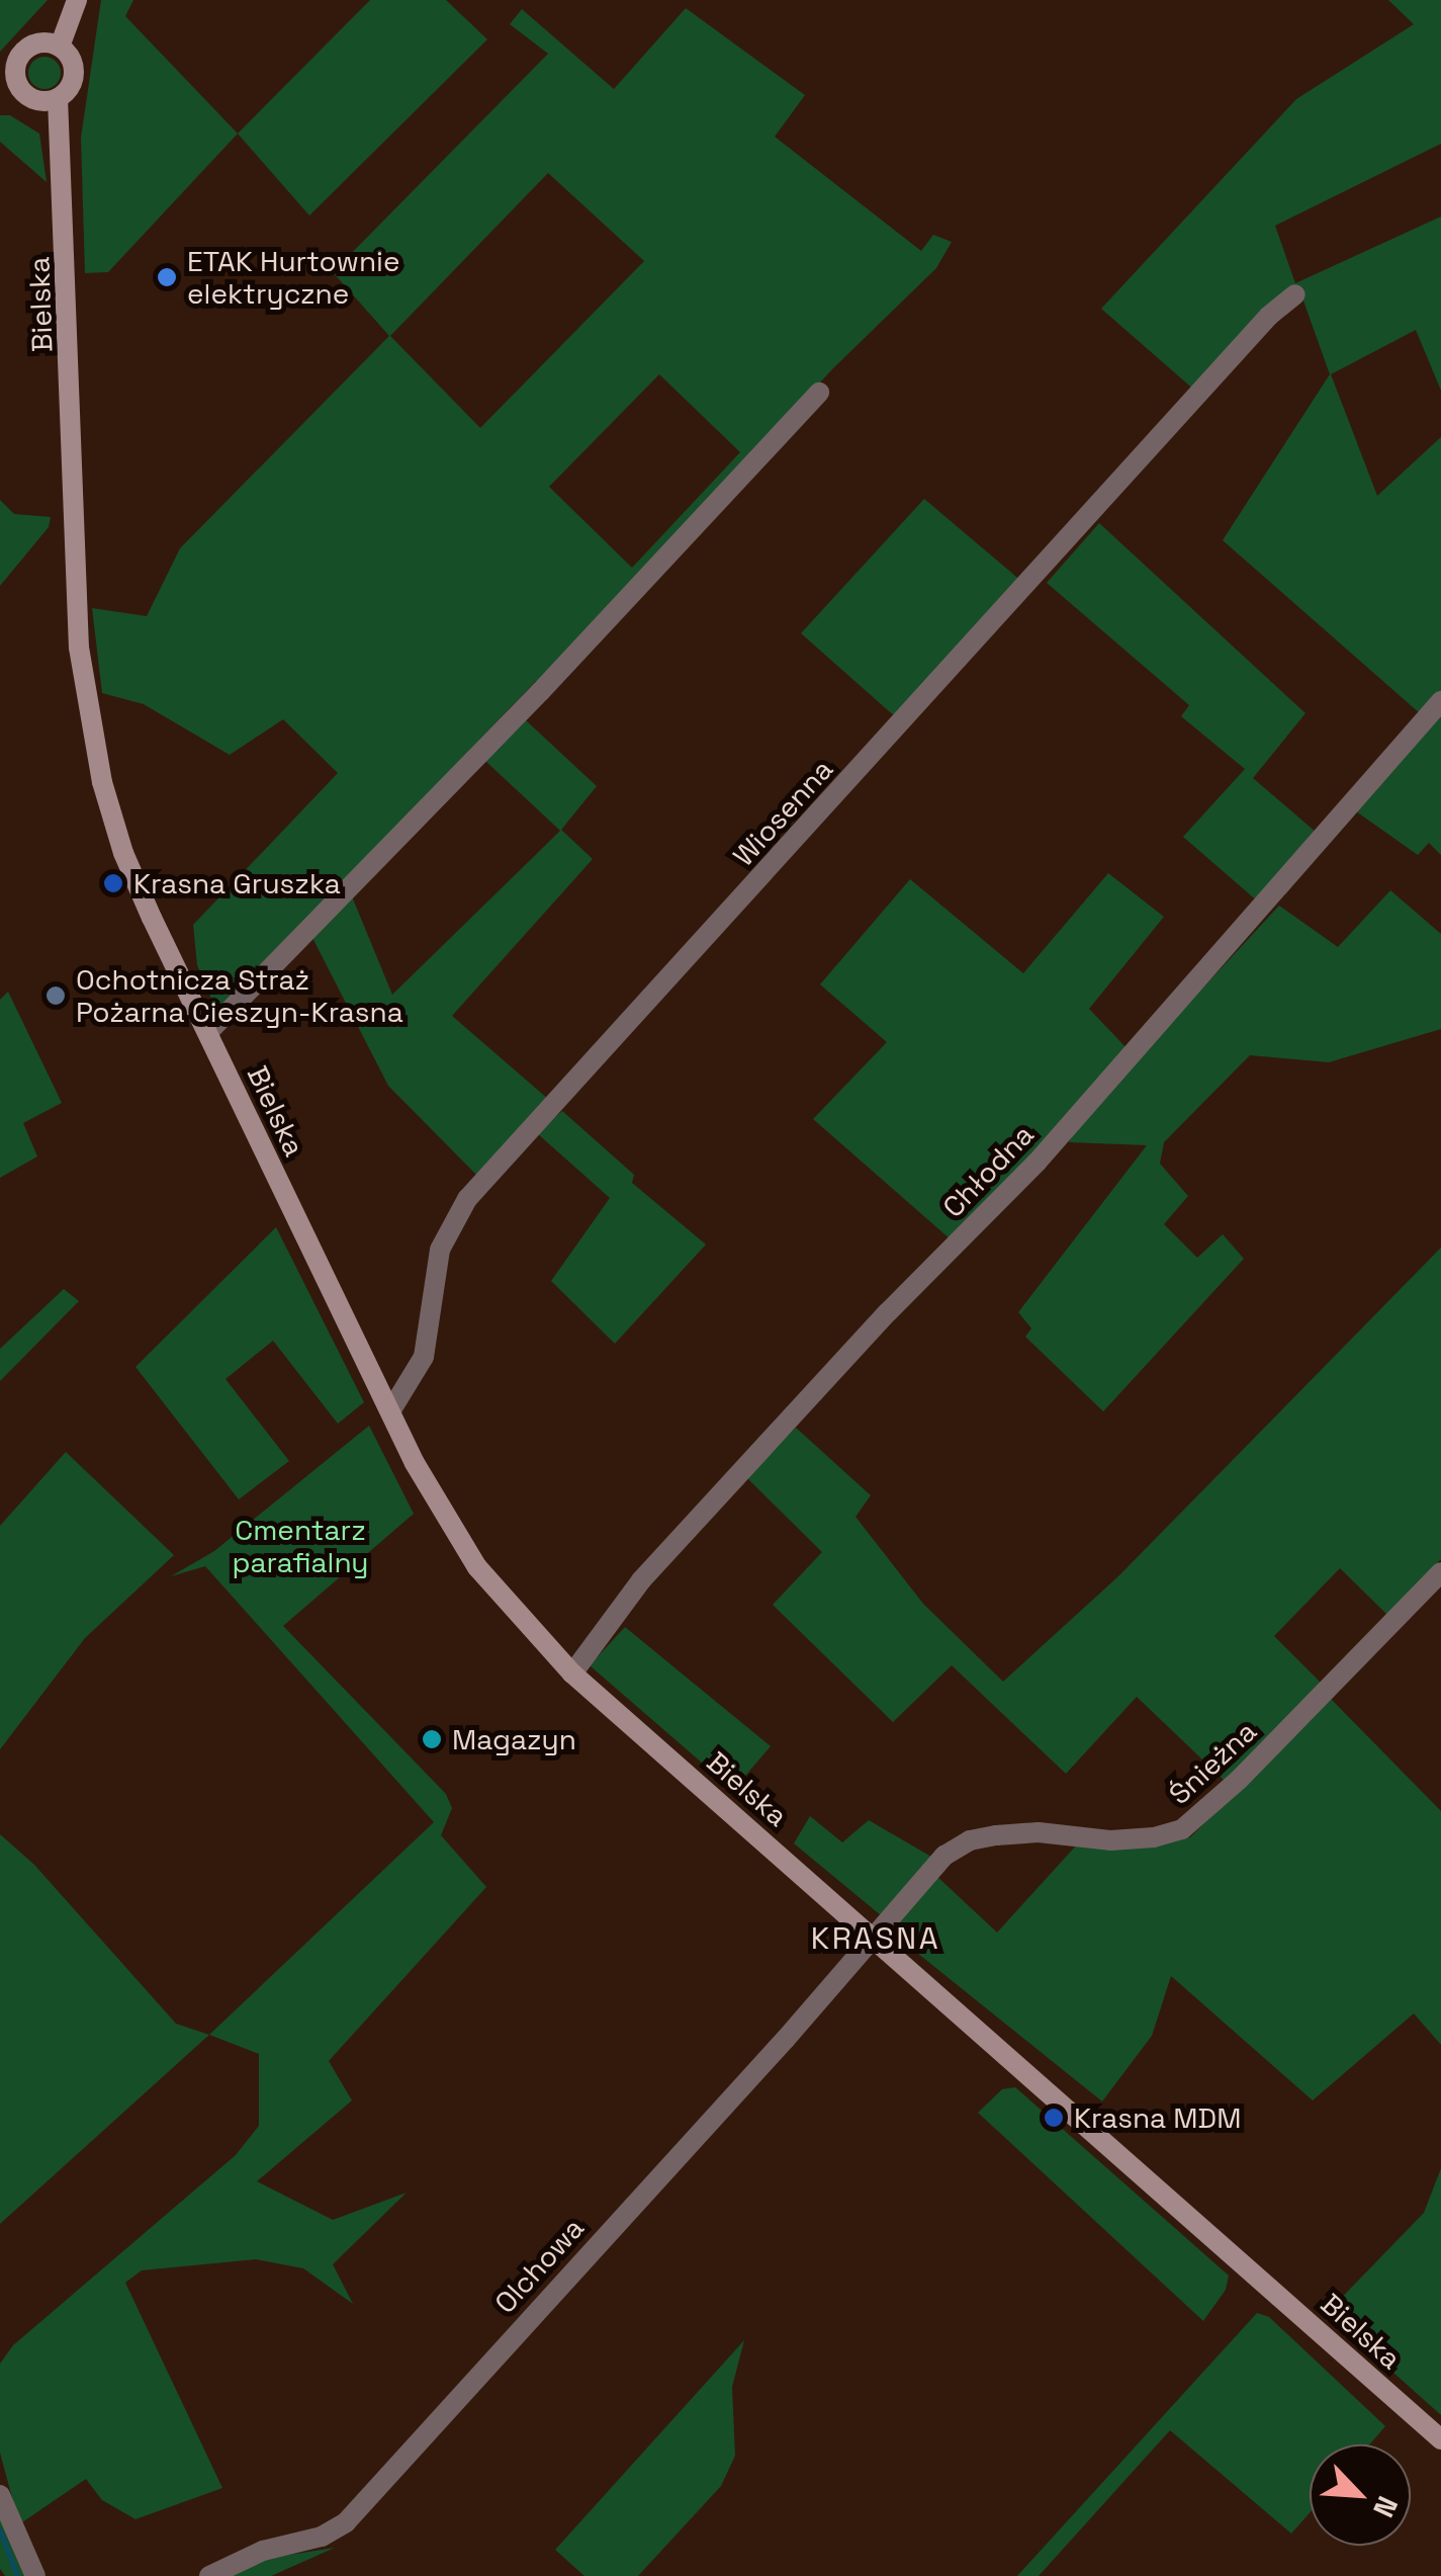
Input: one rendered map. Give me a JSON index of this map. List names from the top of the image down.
{
  "streets": {
    "street": [
      "Bielska",
      "Wiosenna",
      "Chłodna",
      "Śnieżna",
      "Olchowa"
    ]
  },
  "crossings": [
    ["Bielska", "Wiosenna"],
    ["Bielska", "Chłodna"],
    ["Bielska", "Śnieżna"],
    ["Bielska", "Olchowa"],
    ["Śnieżna", "Olchowa"]
  ],
  "districts": ["KRASNA"],
  "parks": ["Cmentarz parafialny"],
  "places": [
    "ETAK Hurtownie elektryczne",
    "Krasna Gruszka",
    "Ochotnicza Straż Pożarna Cieszyn-Krasna",
    "Magazyn",
    "Krasna MDM"
  ],
  "north": "bottom right"
}
